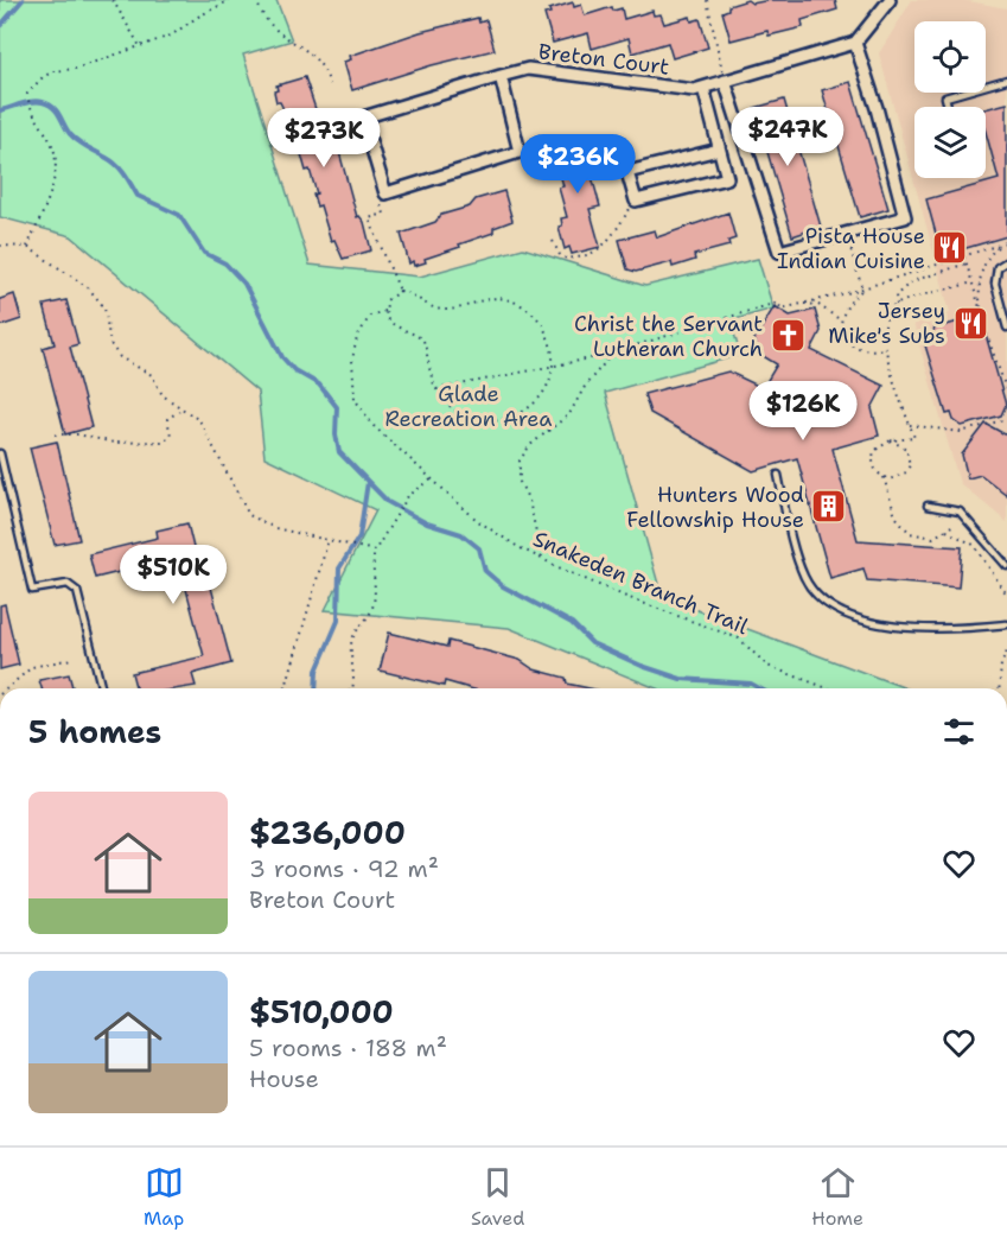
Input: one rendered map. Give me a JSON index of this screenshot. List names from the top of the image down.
{
  "streets": {
    "street": ["Breton Court"],
    "path": ["Snakeden Branch Trail"]
  },
  "parks": ["Glade Recreation Area"],
  "places": {
    "restaurant": ["Pista House Indian Cuisine", "Jersey Mike's Subs"],
    "church": ["Christ the Servant Lutheran Church"],
    "building": ["Hunters Wood Fellowship House"]
  },
  "page": {
    "price": [
      "$247K",
      "$273K",
      "$236K",
      "$126K",
      "$510K"
    ],
    "heading": "5 homes",
    "list": [
      {
        "name": "$236,000",
        "note": "3 rooms · 92 m² · Breton Court"
      },
      {
        "name": "$510,000",
        "note": "5 rooms · 188 m² · House"
      }
    ],
    "tabs": ["Map", "Saved", "Home"]
  }
}
